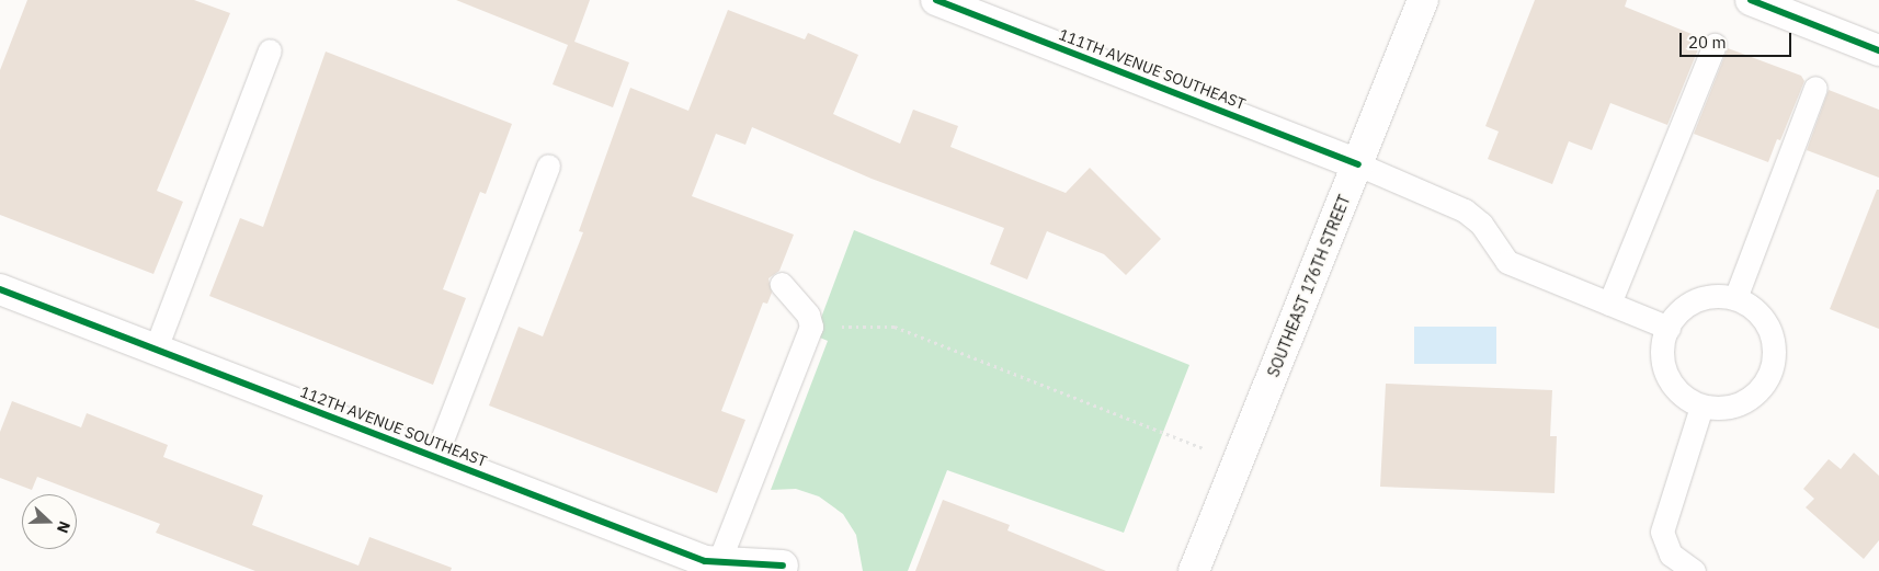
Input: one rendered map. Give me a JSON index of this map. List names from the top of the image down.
{
  "streets": {
    "street": ["111TH AVENUE SOUTHEAST", "SOUTHEAST 176TH STREET", "112TH AVENUE SOUTHEAST"]
  },
  "crossings": [
    ["111TH AVENUE SOUTHEAST", "SOUTHEAST 176TH STREET"]
  ],
  "scale_bar": "20 m",
  "north": "right"
}
